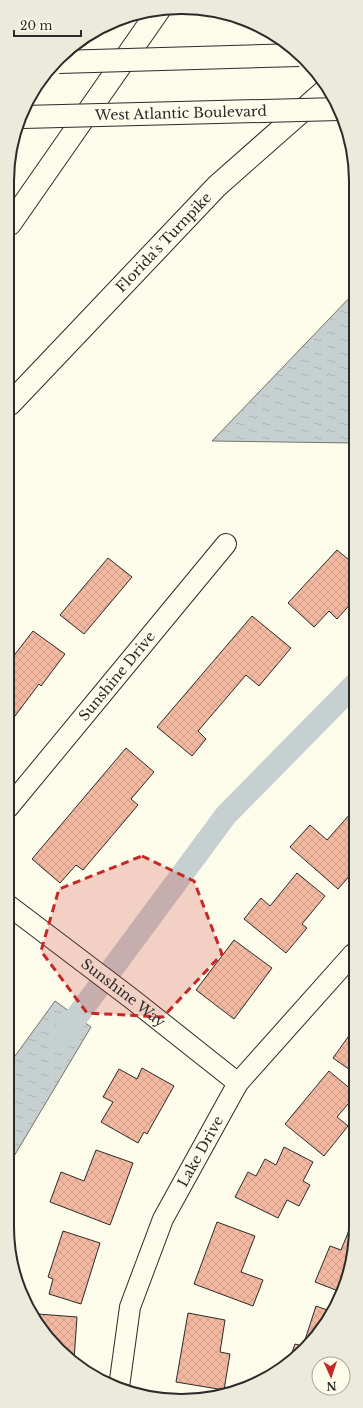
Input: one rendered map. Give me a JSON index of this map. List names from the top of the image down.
{
  "streets": {
    "main road": ["West Atlantic Boulevard", "Florida's Turnpike"],
    "street": ["Sunshine Drive", "Sunshine Way", "Lake Drive"]
  },
  "crossings": [
    ["Sunshine Way", "Lake Drive"]
  ],
  "scale_bar": "20 m",
  "north": "bottom"
}
